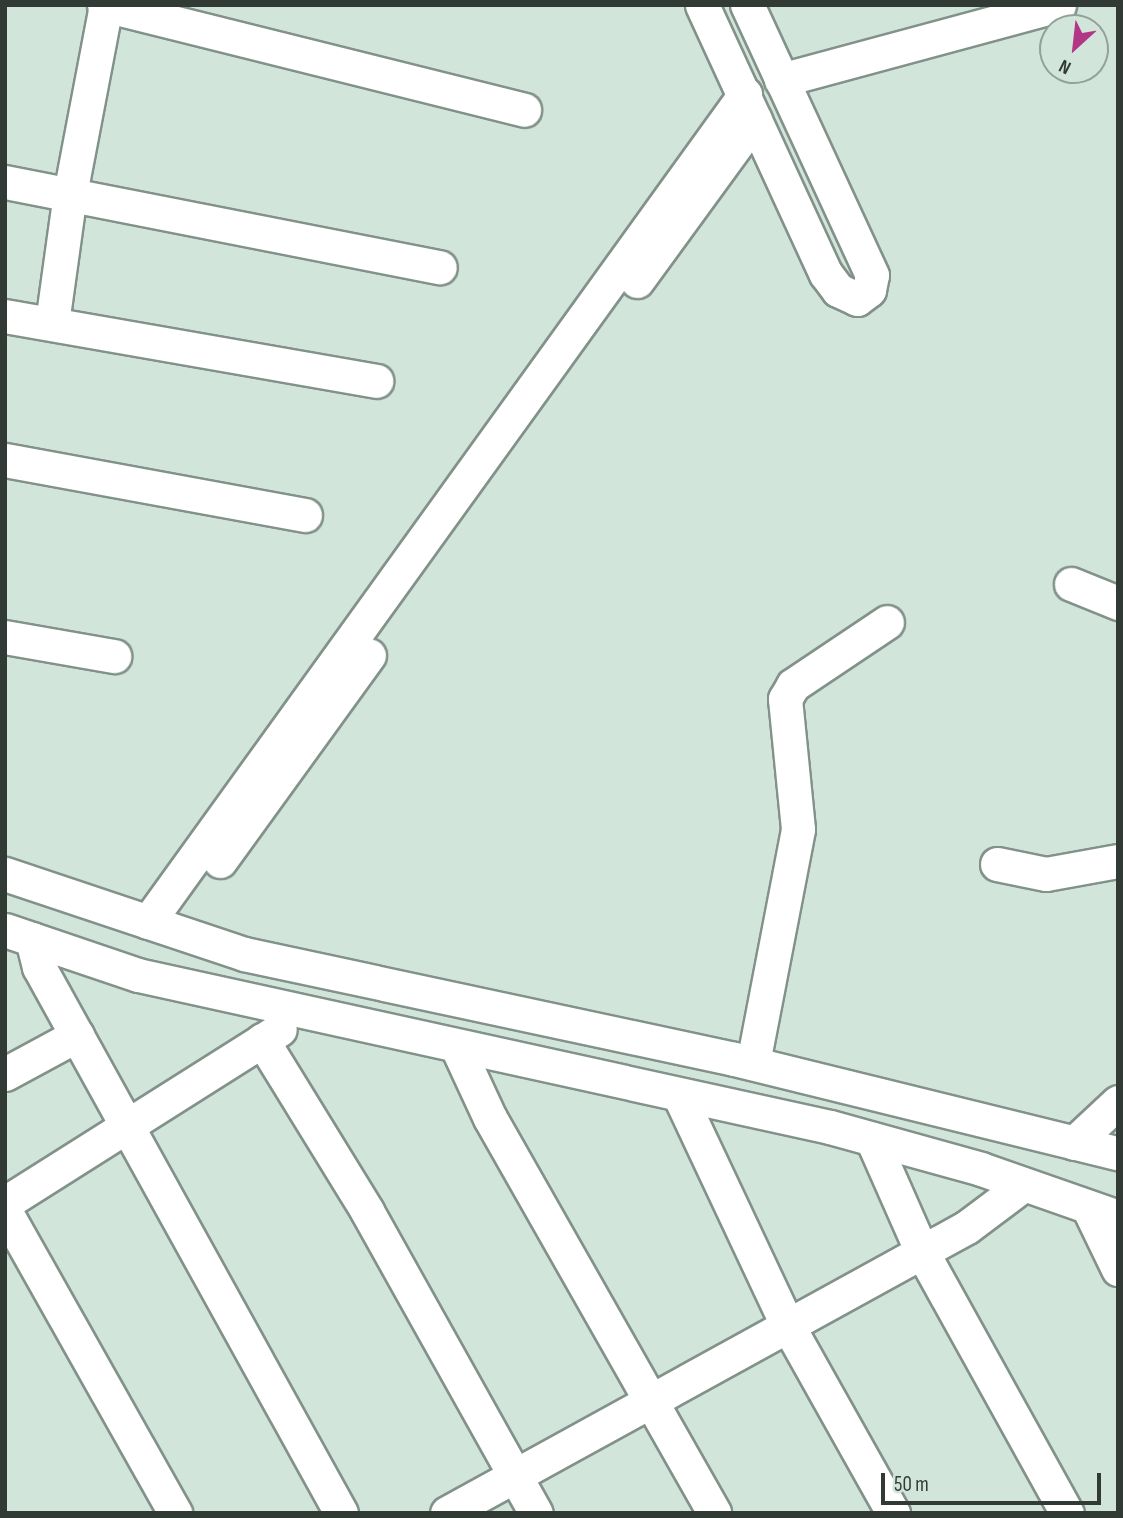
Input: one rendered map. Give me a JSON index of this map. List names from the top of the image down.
{
  "scale_bar": "50 m",
  "north": "bottom left"
}
